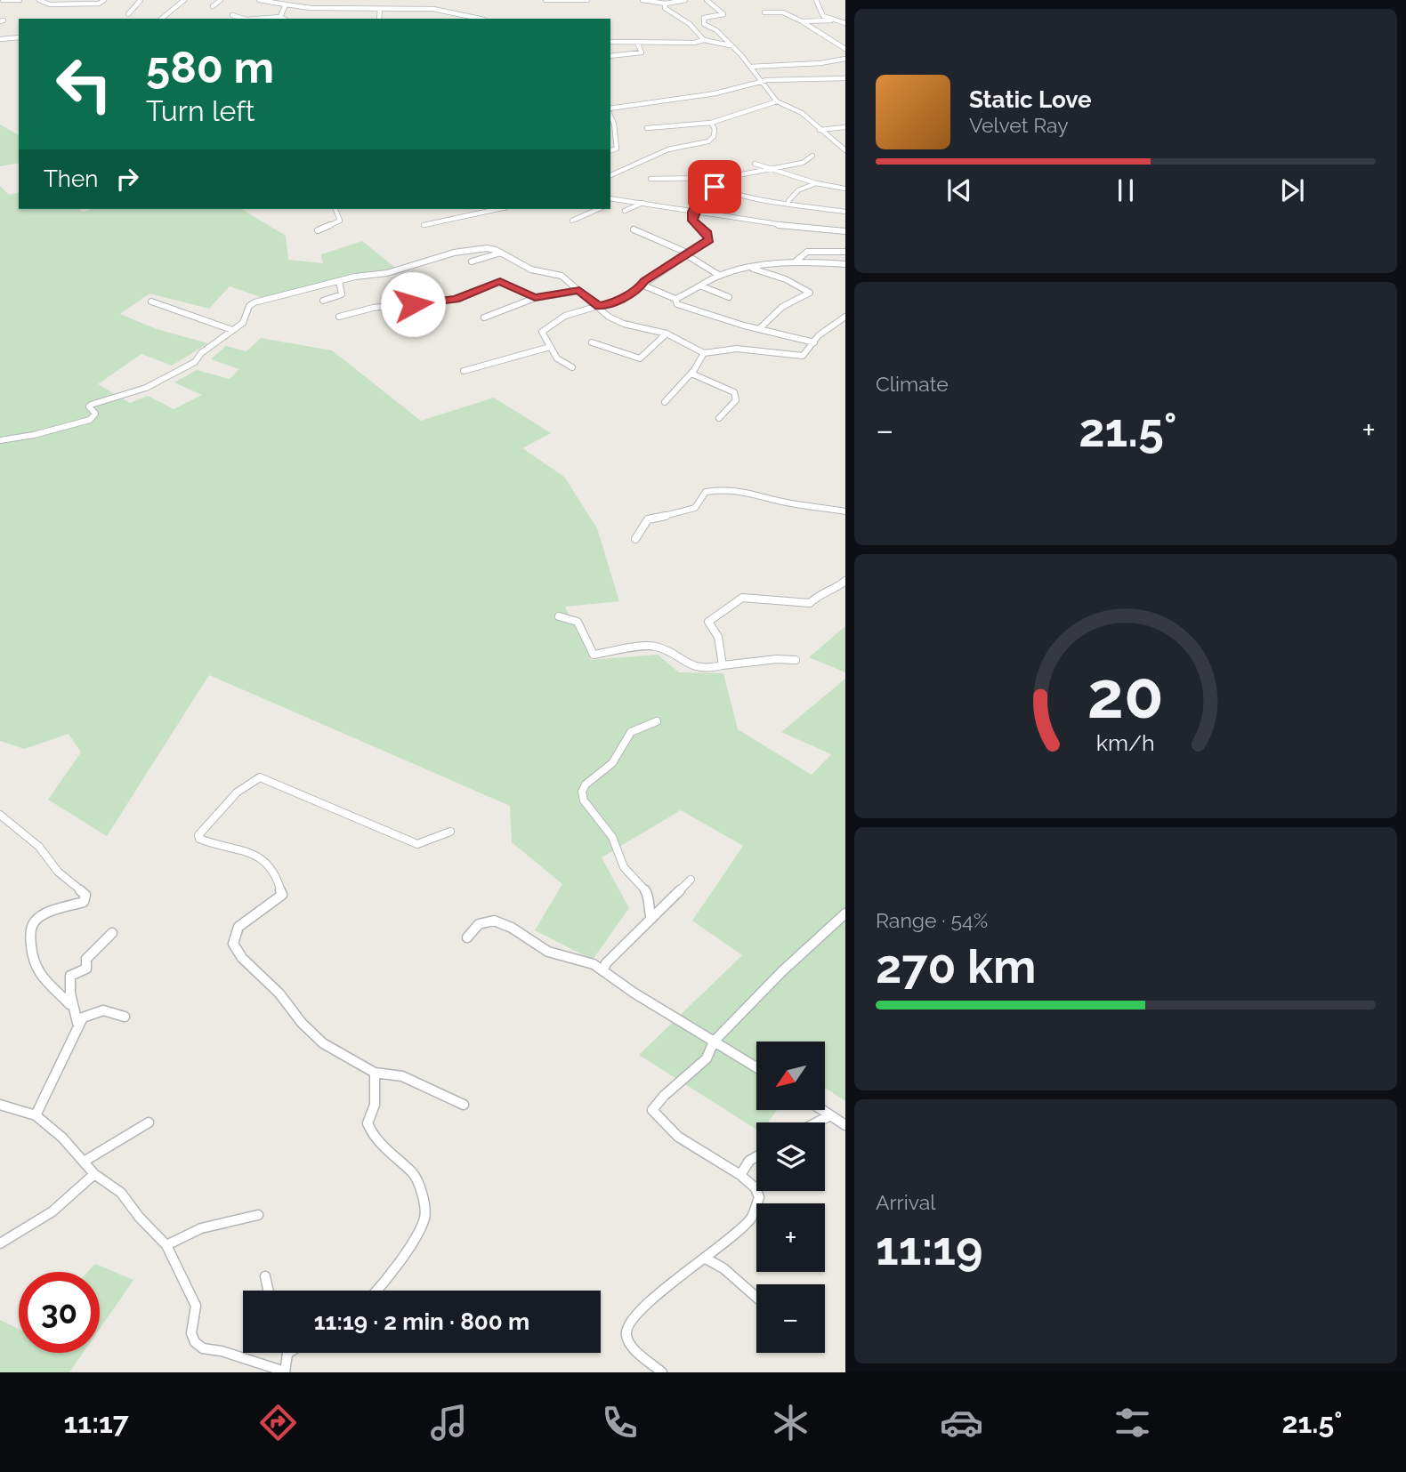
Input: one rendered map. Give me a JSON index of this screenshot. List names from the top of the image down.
{
  "north": "bottom left",
  "page": {
    "turn": ["580 m", "Turn left"],
    "song": ["Static Love", "Velvet Ray"],
    "then": "Then",
    "tile": [
      "Climate",
      ["Range · 54%", "270 km"],
      ["Arrival", "11:19"]
    ],
    "heat": ["−", "21.5°", "+"],
    "map_buttons": ["+", "−"],
    "limit": "30",
    "trip": "11:19 · 2 min · 800 m",
    "tabs": ["11:17", "21.5°"],
    "gauge": ["20", "km/h"]
  }
}
